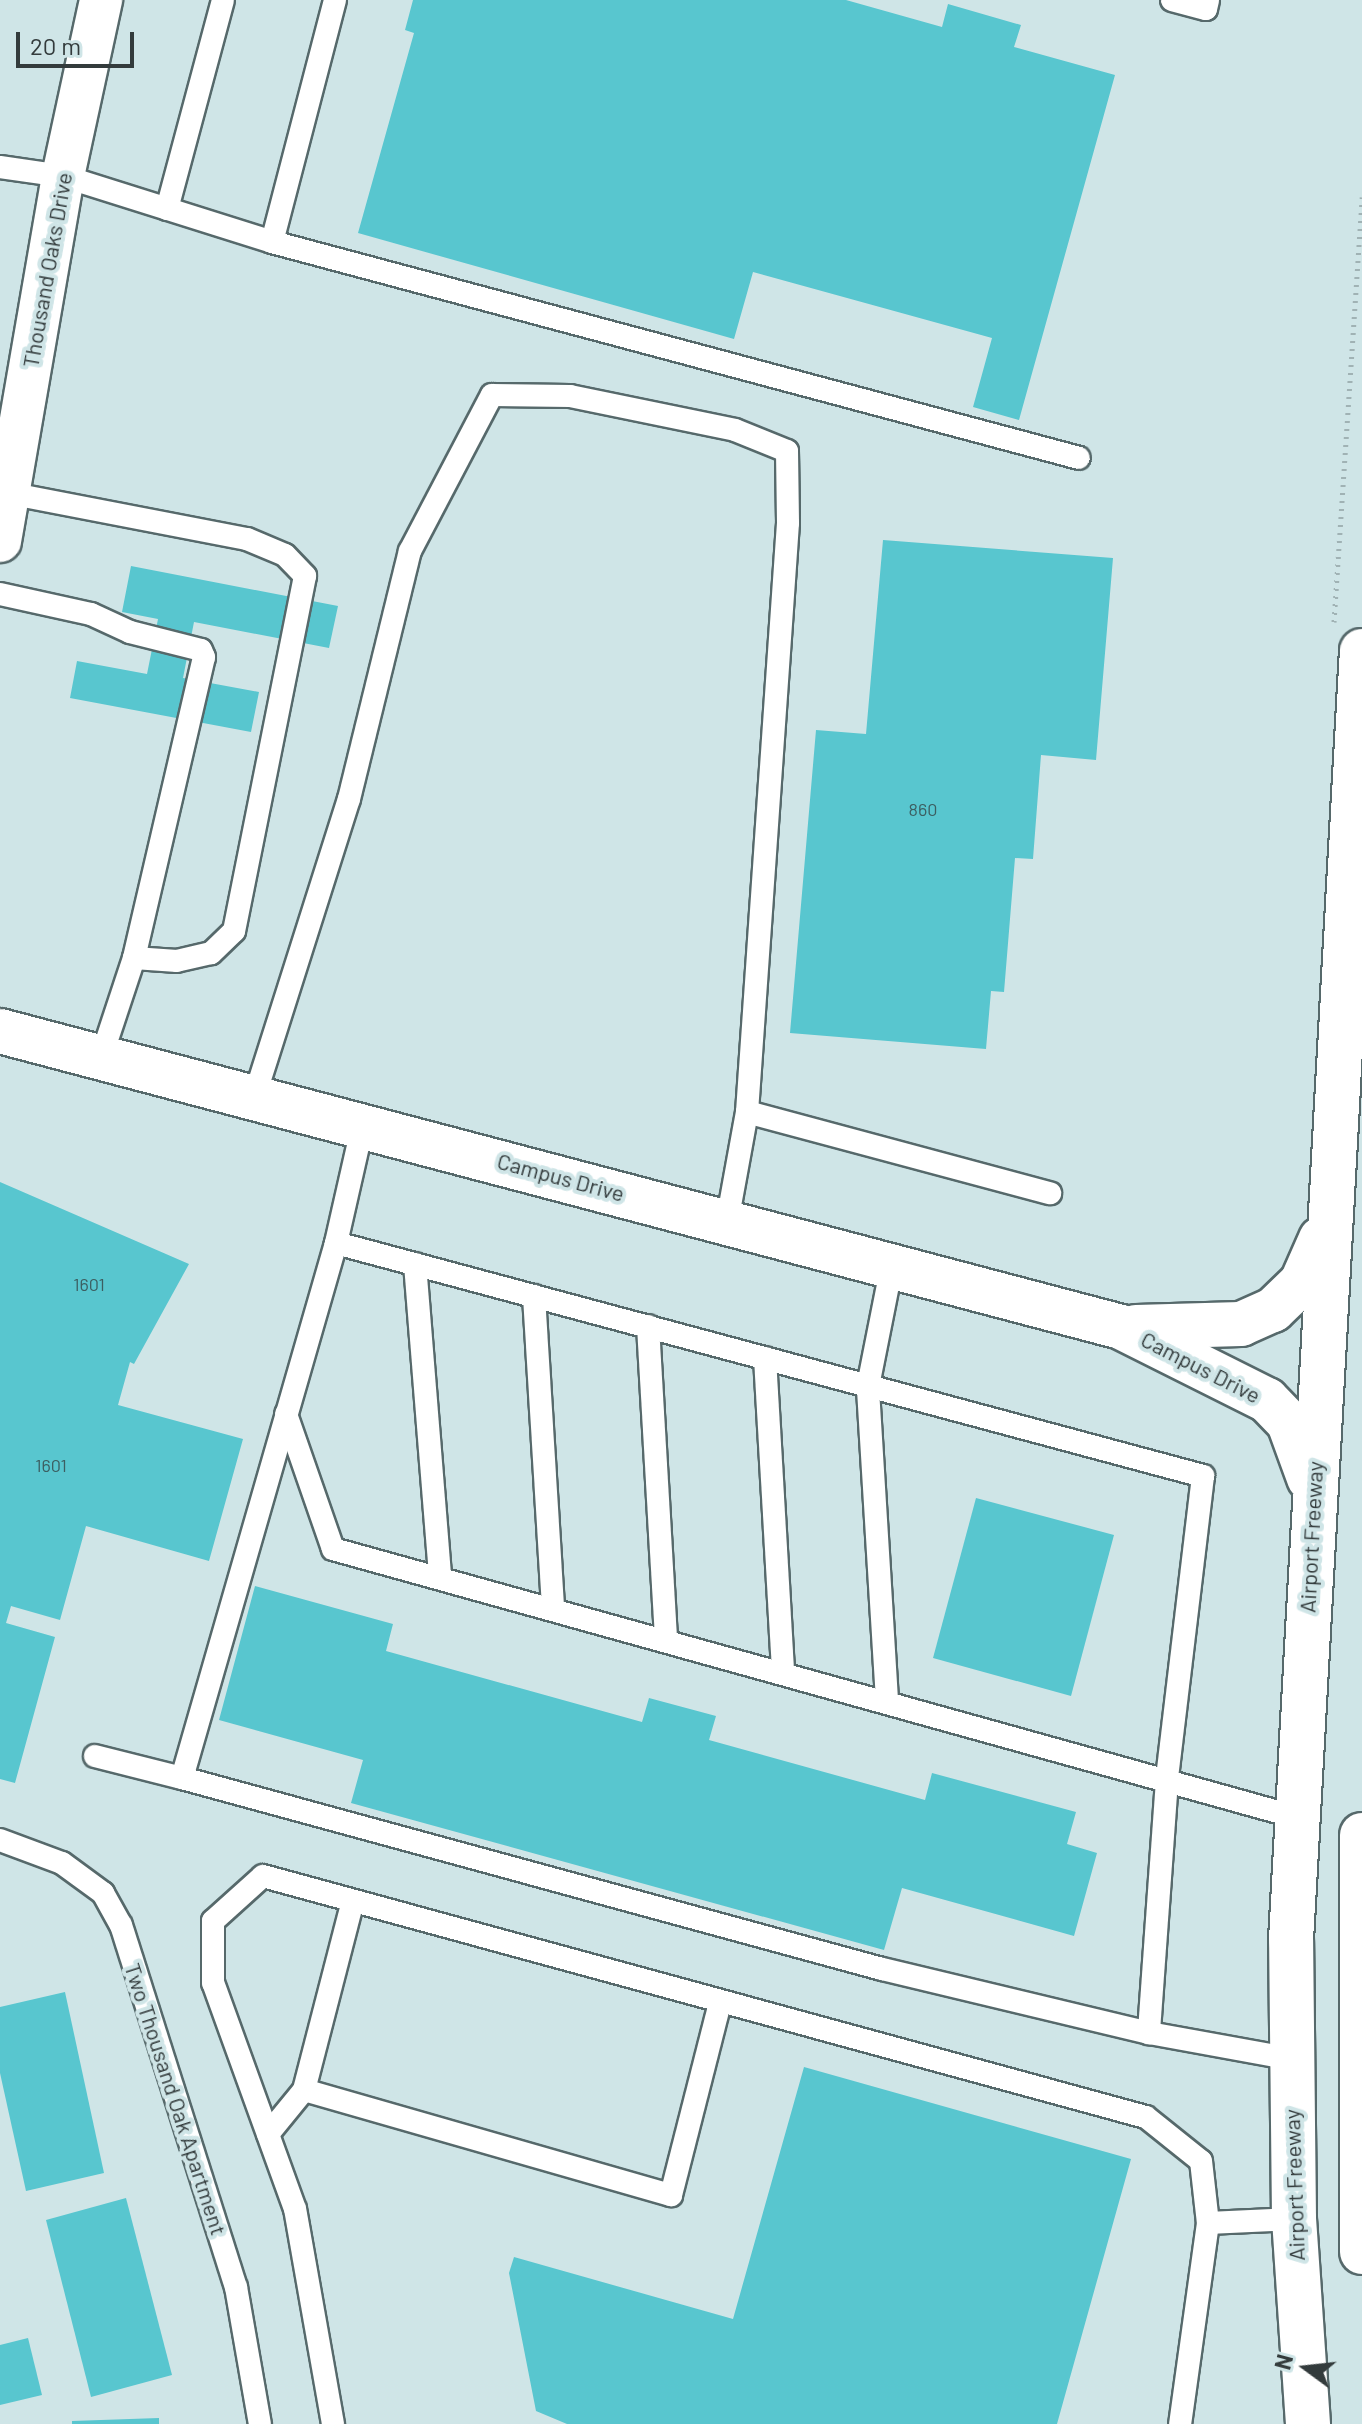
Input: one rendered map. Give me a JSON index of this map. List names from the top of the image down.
{
  "streets": {
    "main road": ["Campus Drive", "Airport Freeway"],
    "street": ["Thousand Oaks Drive"],
    "lane": ["Two Thousand Oak Apartment"]
  },
  "crossings": [
    ["Campus Drive", "Airport Freeway"]
  ],
  "house_numbers": ["860", "1601", "1601"],
  "scale_bar": "20 m",
  "north": "left"
}
